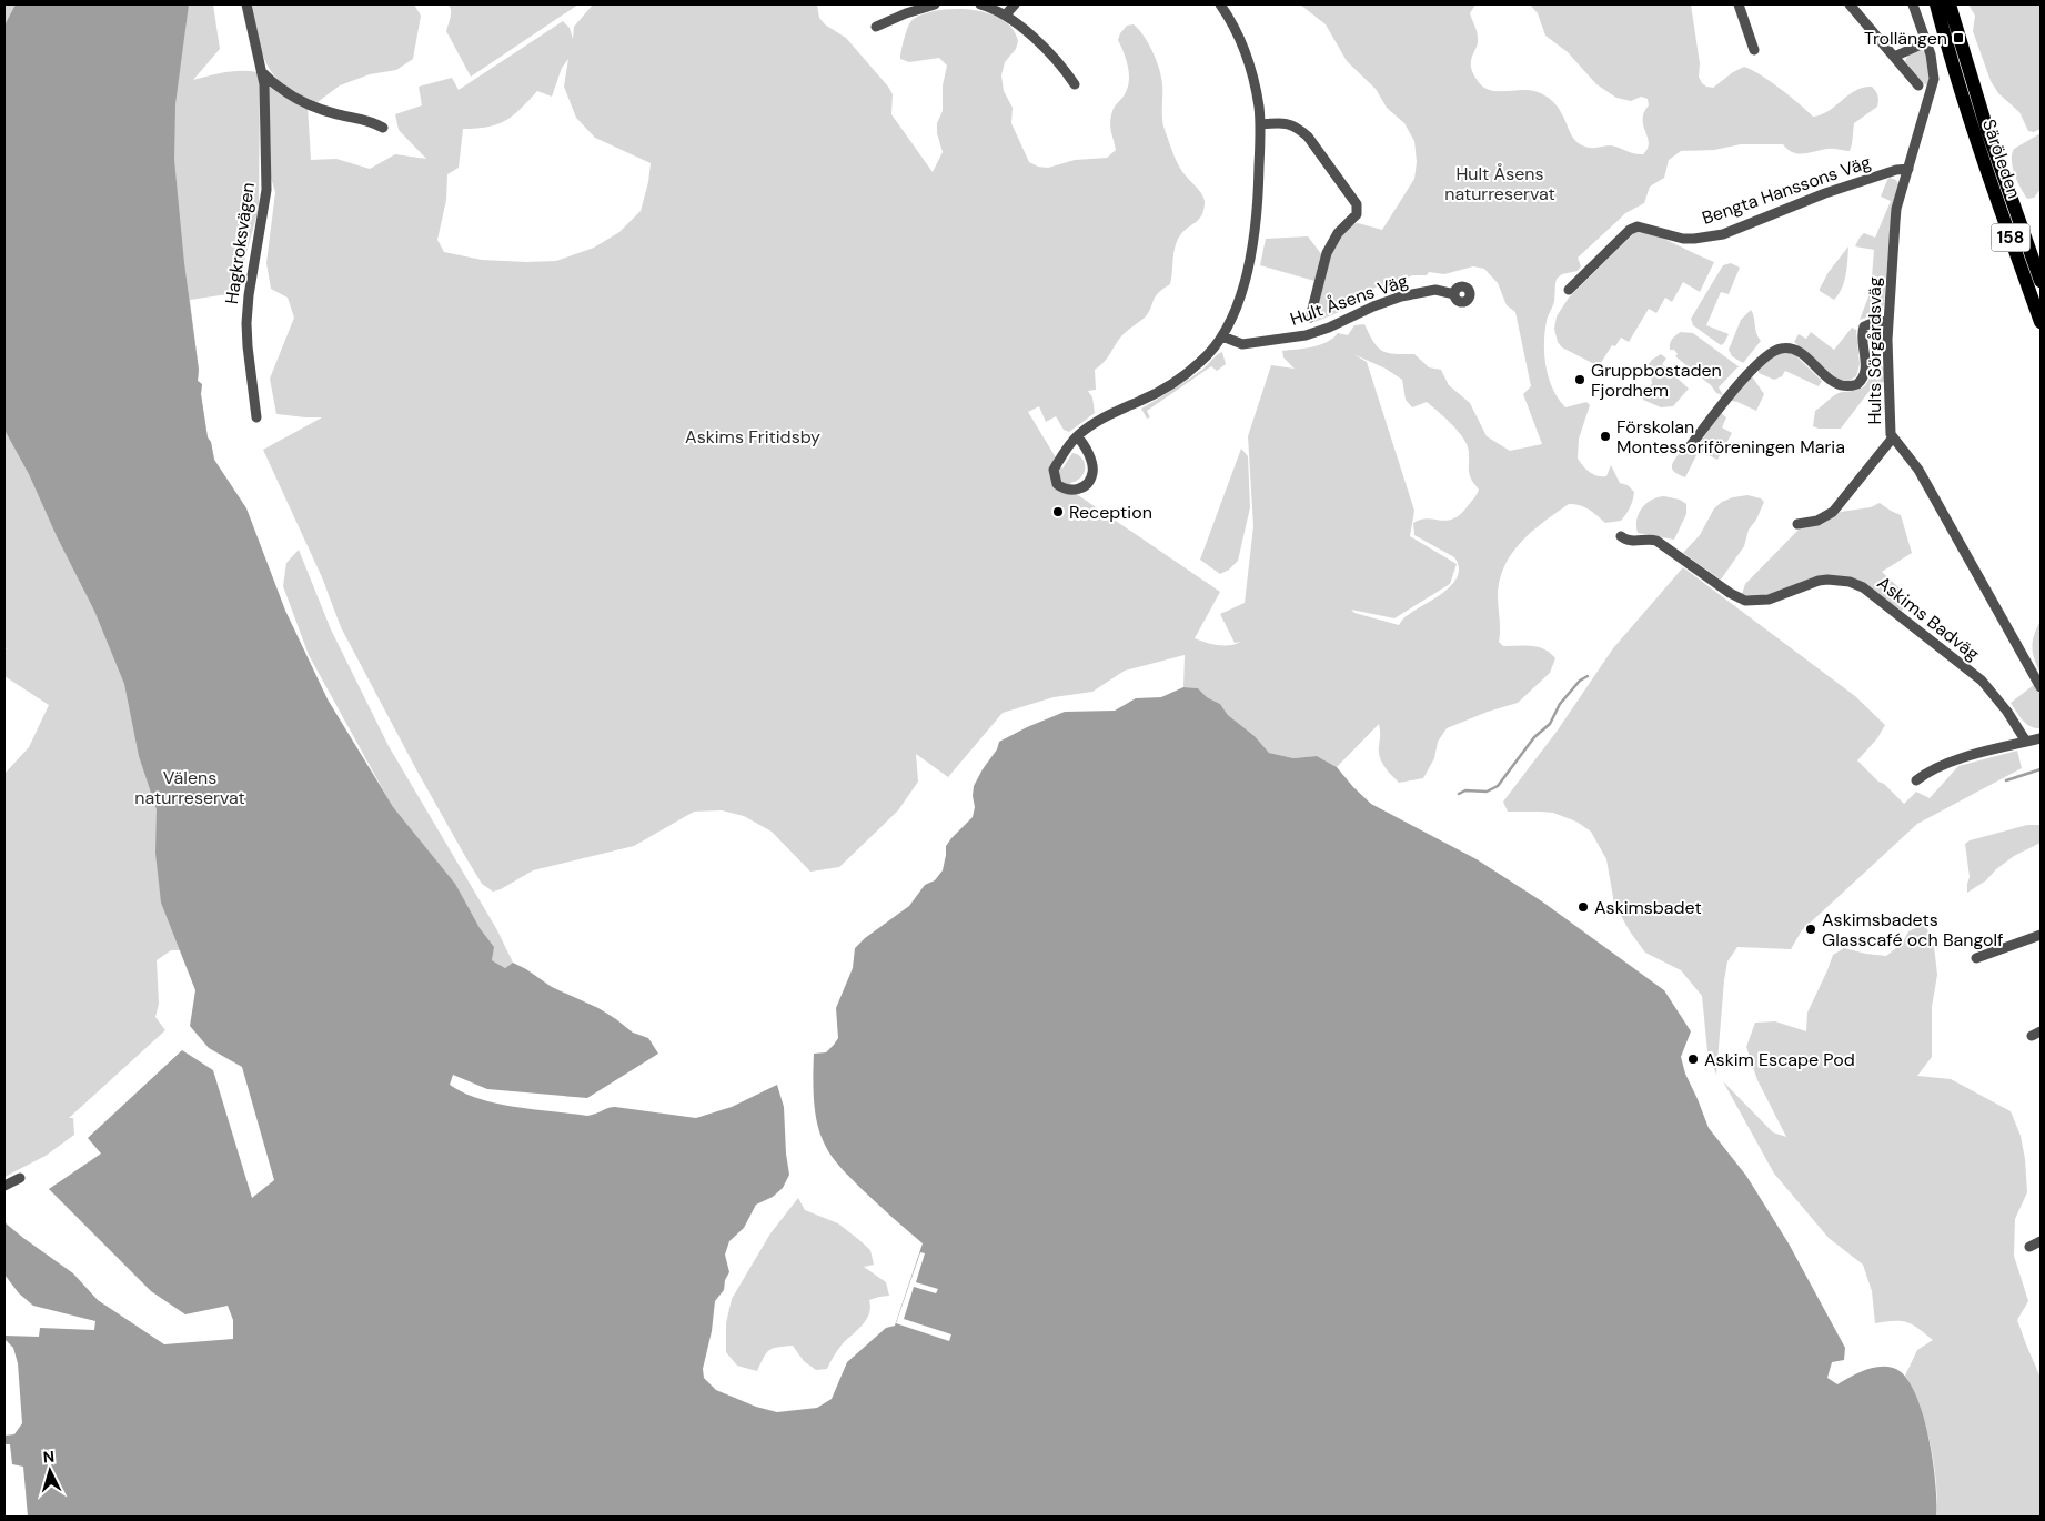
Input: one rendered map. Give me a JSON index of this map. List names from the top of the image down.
{
  "streets": {
    "main road": ["Säröleden", "158"],
    "street": [
      "Bengta Hanssons Väg",
      "Hagkroksvägen",
      "Hult Åsens Väg",
      "Hults Sörgårdsväg",
      "Askims Badväg"
    ]
  },
  "crossings": [
    ["Bengta Hanssons Väg", "Hults Sörgårdsväg"]
  ],
  "parks": ["Hult Åsens naturreservat", "Askims Fritidsby", "Välens naturreservat"],
  "places": {
    "transit": ["Trollängen"],
    "other": [
      "Gruppbostaden Fjordhem",
      "Förskolan Montessoriföreningen Maria",
      "Reception",
      "Askimsbadet",
      "Askimsbadets Glasscafé och Bangolf",
      "Askim Escape Pod"
    ]
  },
  "north": "top"
}
